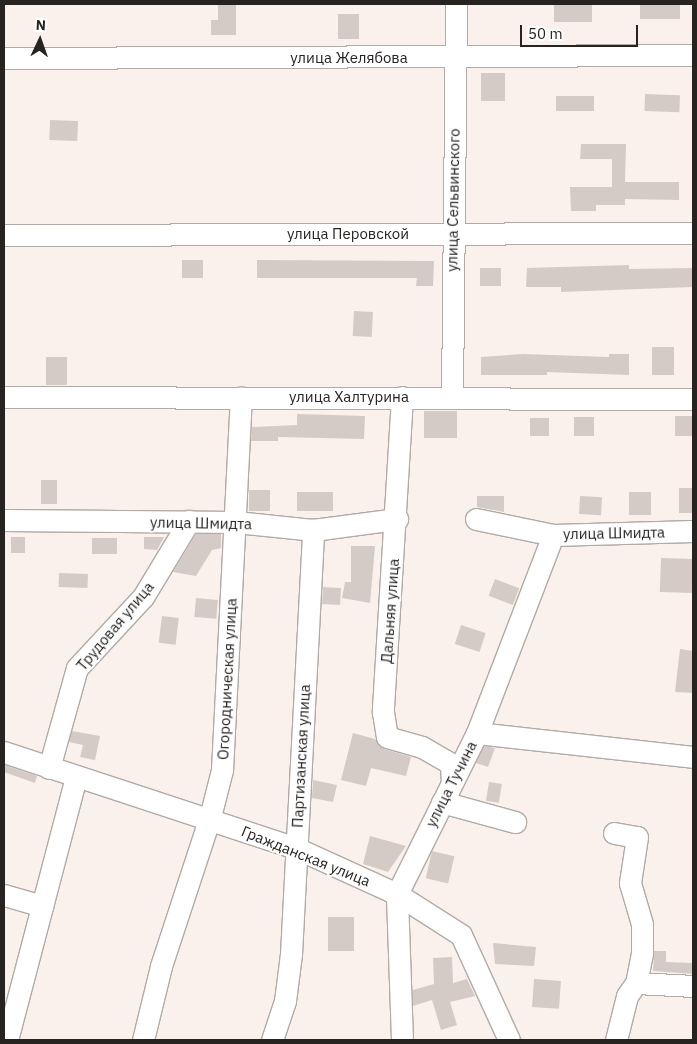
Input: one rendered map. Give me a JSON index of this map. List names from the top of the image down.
{
  "streets": {
    "street": [
      "улица Желябова",
      "улица Сельвинского",
      "улица Перовской",
      "улица Халтурина",
      "улица Шмидта",
      "Дальняя улица",
      "Трудовая улица",
      "Огородническая улица",
      "Партизанская улица",
      "улица Тучина",
      "Гражданская улица"
    ]
  },
  "crossings": [
    ["улица Желябова", "улица Сельвинского"],
    ["улица Сельвинского", "улица Перовской"],
    ["улица Сельвинского", "улица Халтурина"],
    ["улица Халтурина", "Дальняя улица"],
    ["улица Халтурина", "Огородническая улица"],
    ["улица Шмидта", "Дальняя улица"],
    ["улица Шмидта", "Трудовая улица"],
    ["улица Шмидта", "Огородническая улица"],
    ["улица Шмидта", "Партизанская улица"],
    ["улица Шмидта", "улица Тучина"],
    ["Дальняя улица", "улица Тучина"],
    ["Трудовая улица", "Гражданская улица"],
    ["Огородническая улица", "Гражданская улица"],
    ["Партизанская улица", "Гражданская улица"],
    ["улица Тучина", "Гражданская улица"]
  ],
  "scale_bar": "50 m",
  "north": "top"
}
